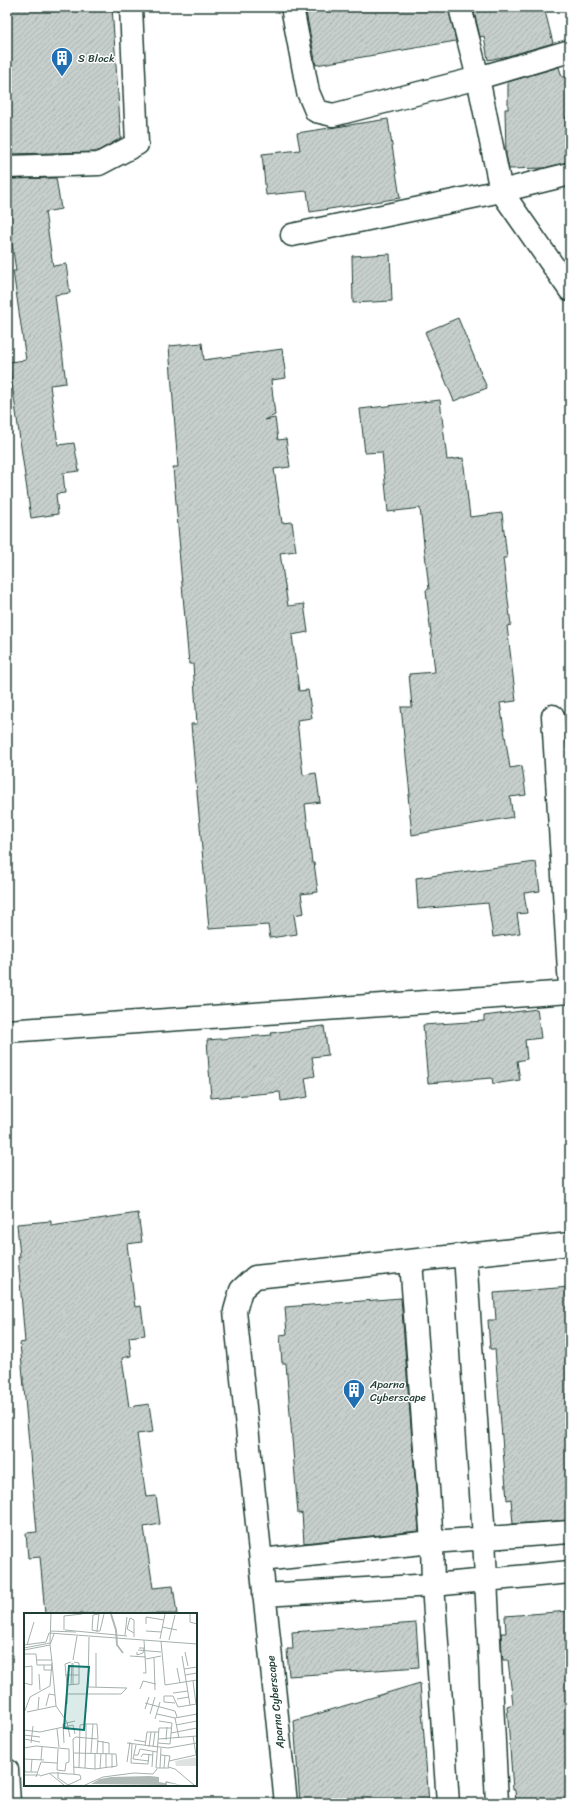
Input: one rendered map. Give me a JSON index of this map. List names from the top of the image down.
{
  "streets": {
    "street": ["Aparna Cyberscape"]
  },
  "places": {
    "building": ["S Block", "Aparna Cyberscape"]
  }
}
